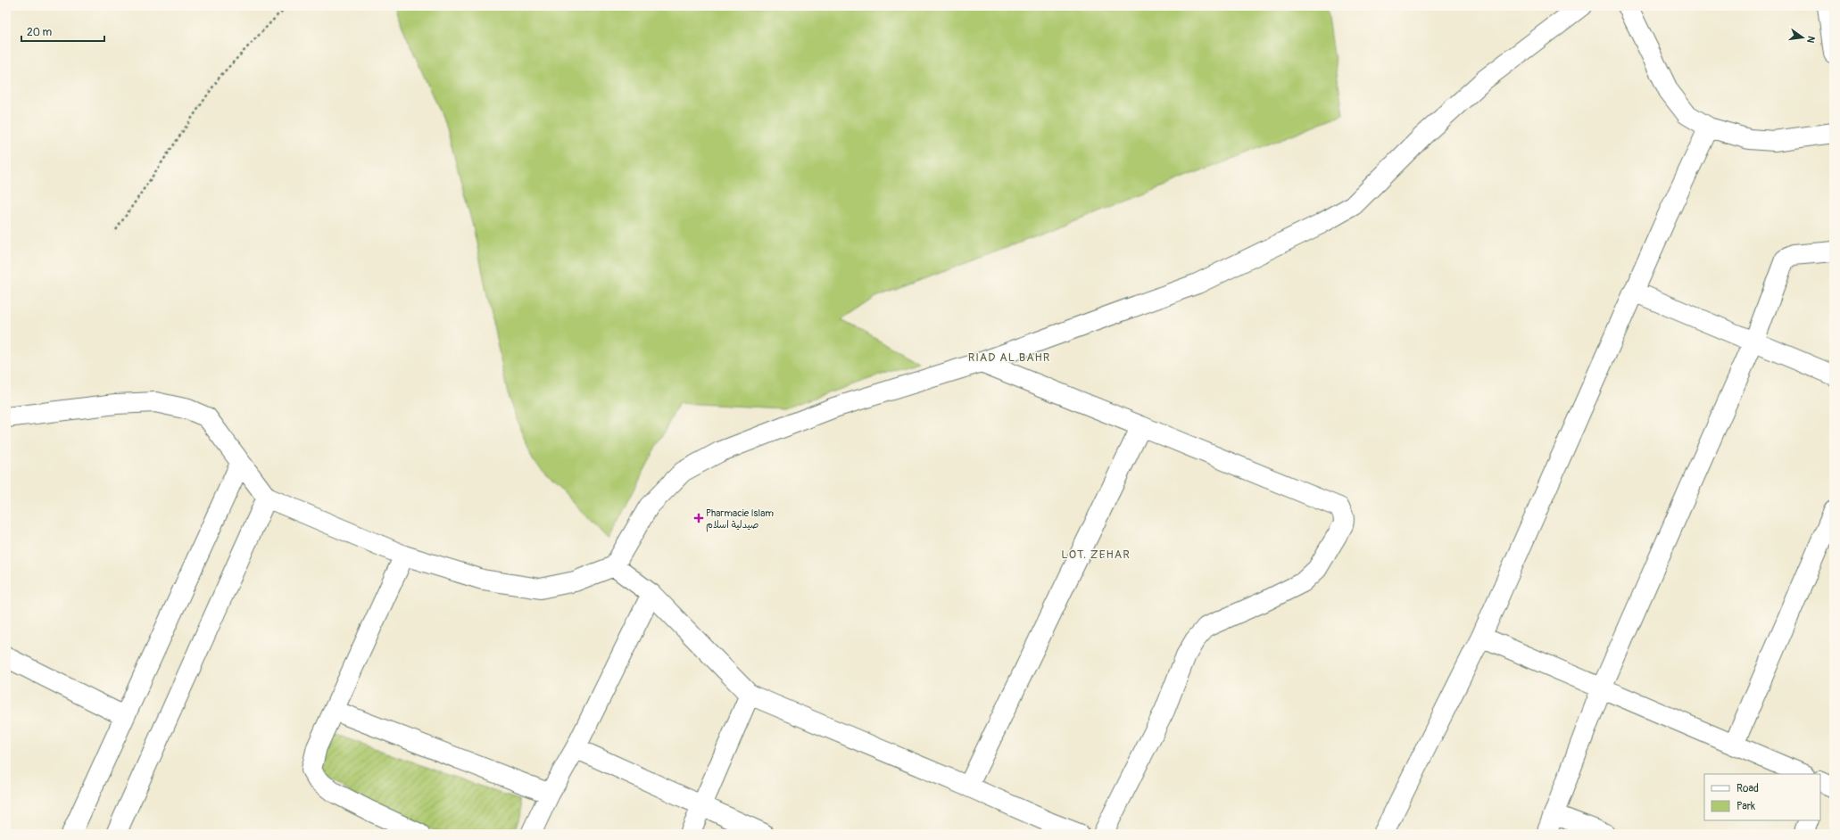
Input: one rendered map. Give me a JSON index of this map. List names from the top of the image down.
{
  "districts": ["RIAD AL BAHR", "LOT. ZEHAR"],
  "places": {
    "health": ["Pharmacie Islam صيدلية اسلام"]
  },
  "legend": ["Road", "Park"],
  "scale_bar": "20 m",
  "north": "right"
}
